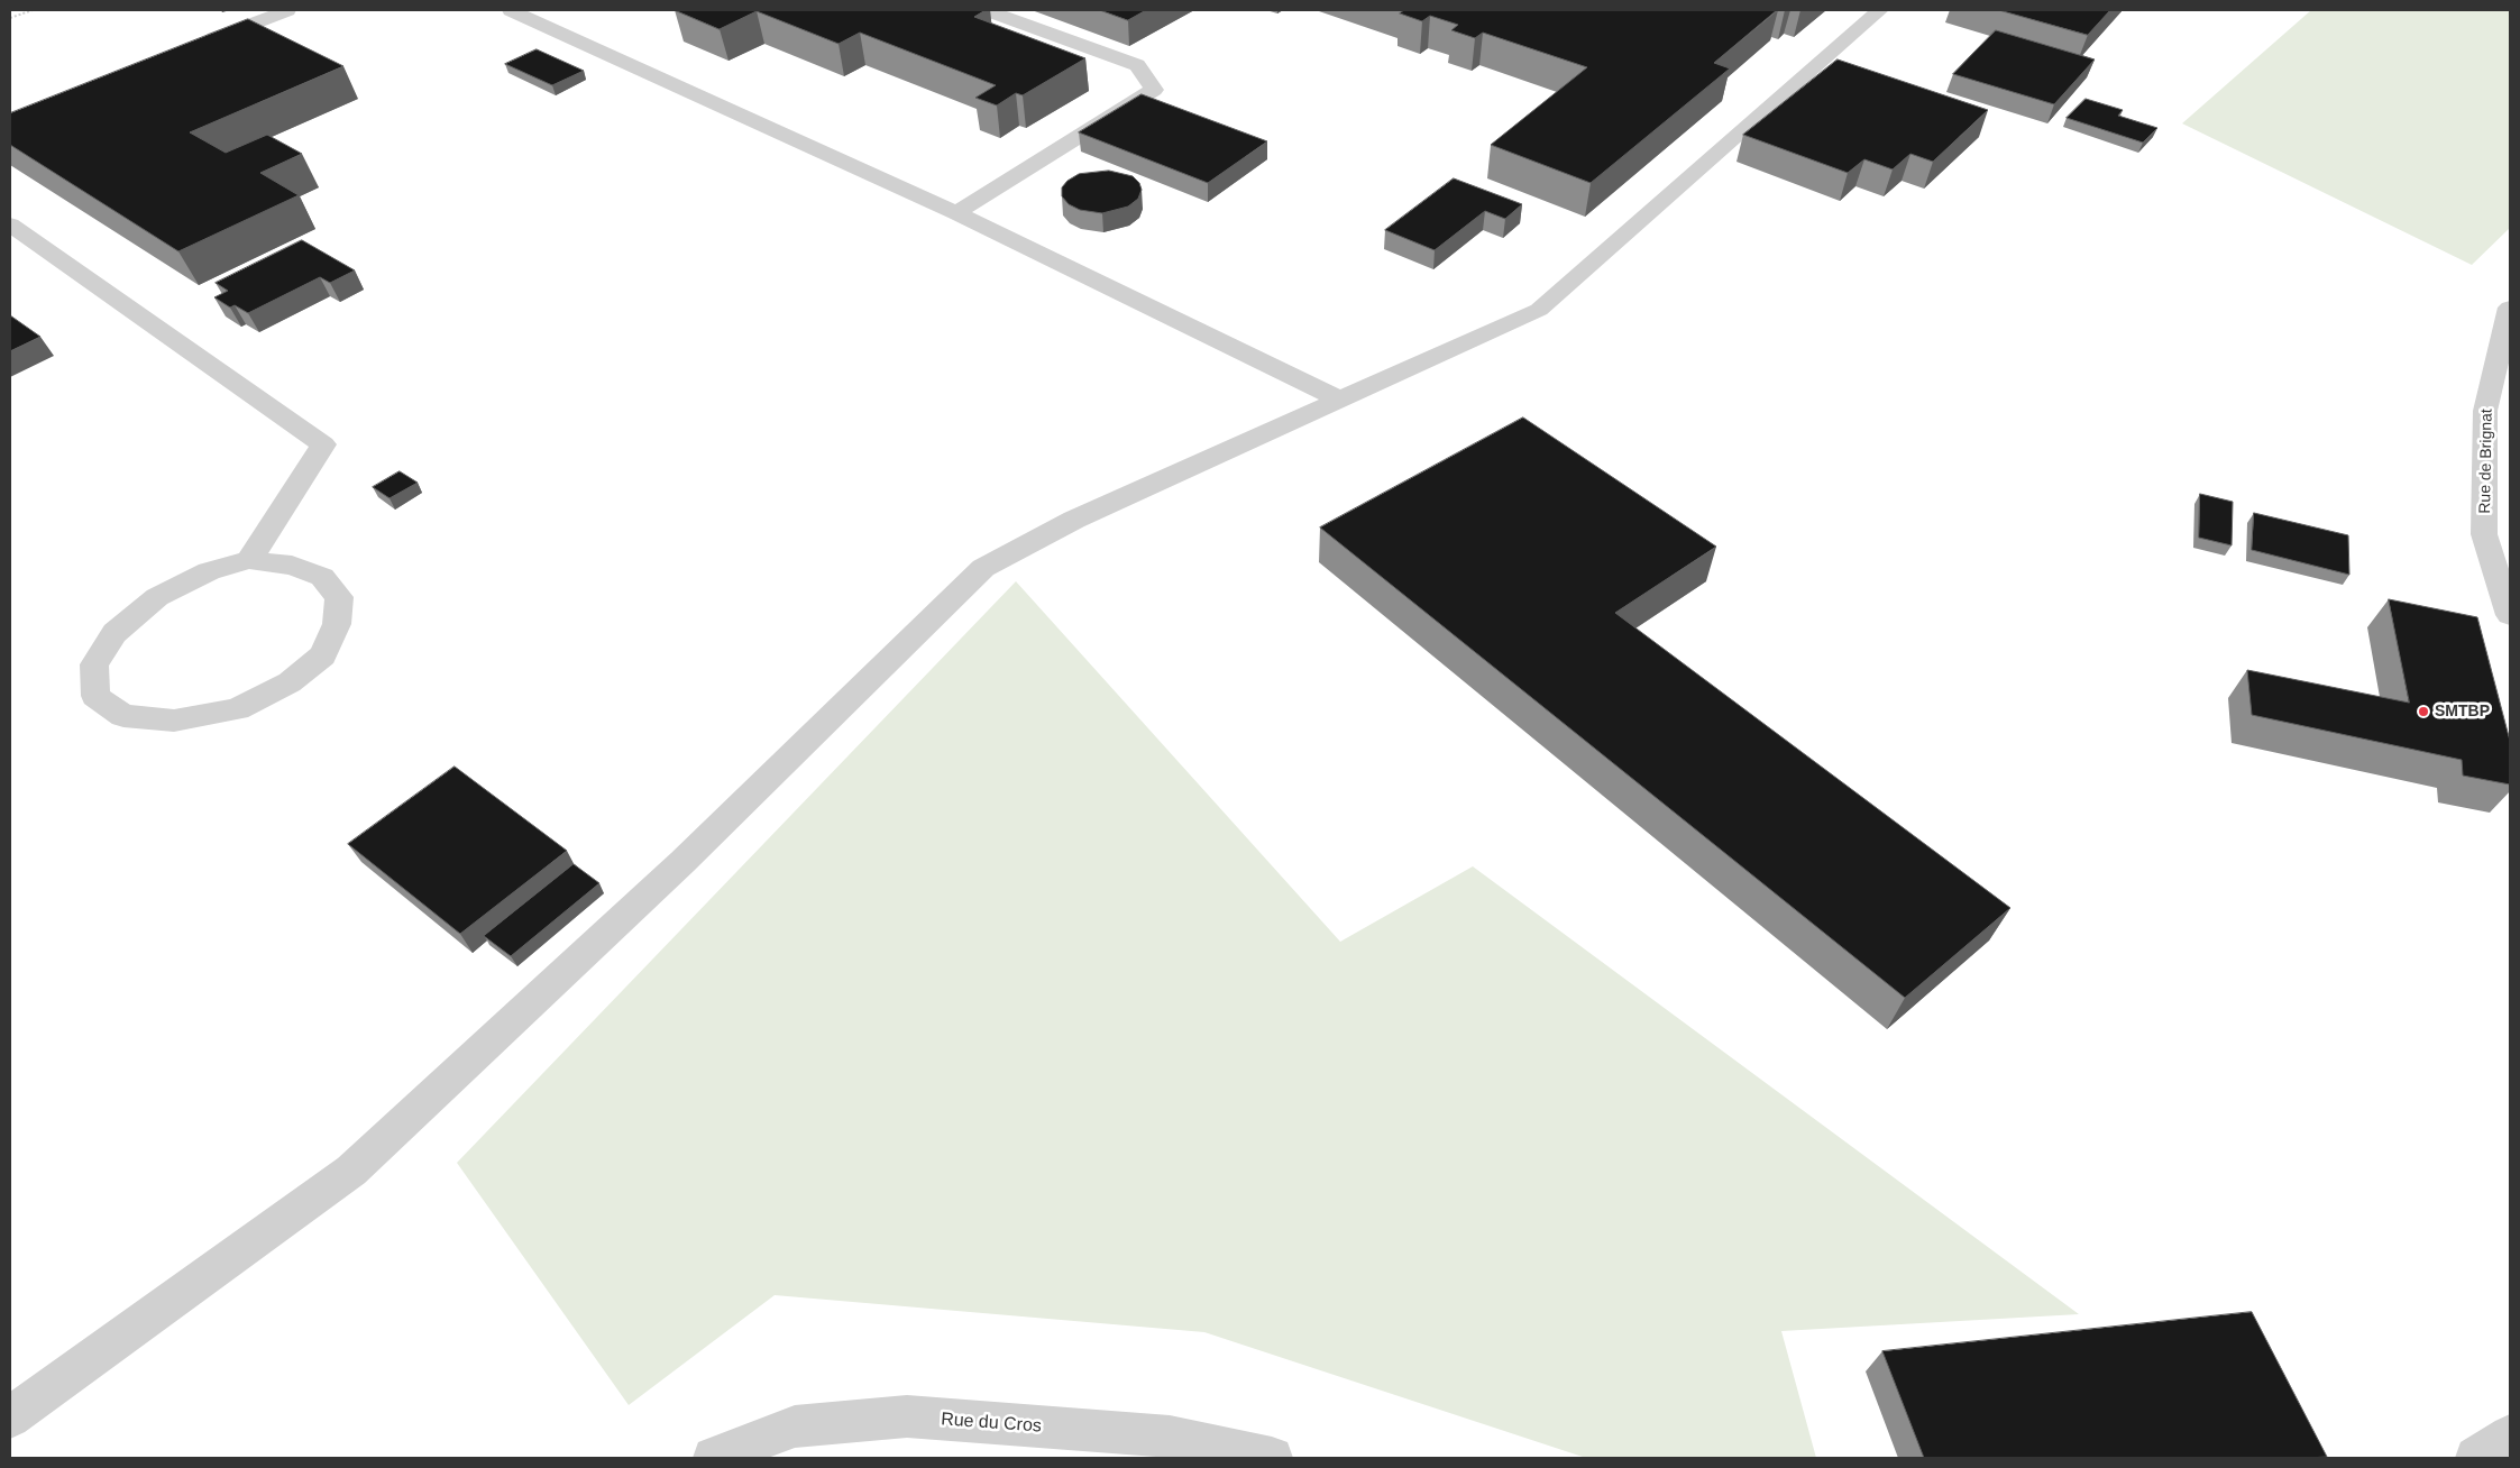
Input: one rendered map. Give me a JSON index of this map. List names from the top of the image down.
{
  "streets": {
    "street": ["Rue de Brignat", "Rue du Cros"]
  },
  "places": ["SMTBP"]
}
